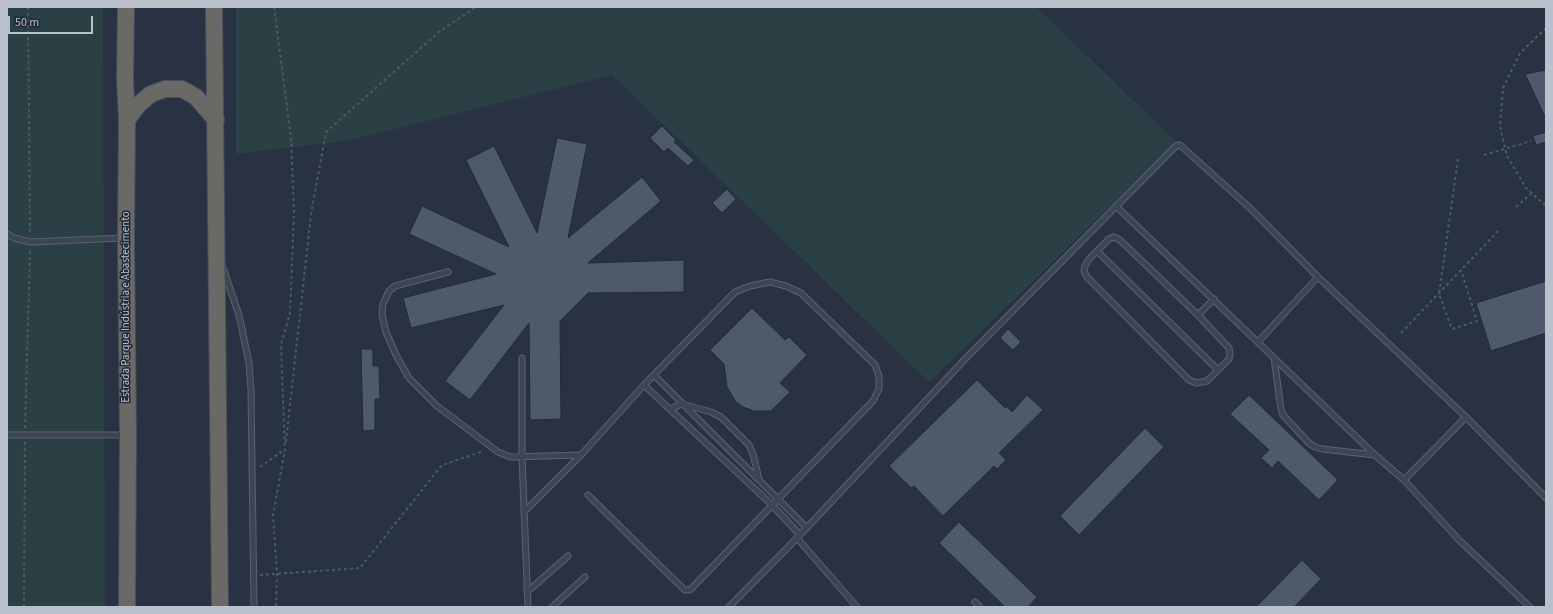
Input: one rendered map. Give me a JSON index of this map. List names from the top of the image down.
{
  "streets": {
    "highway": ["Estrada Parque Indústria e Abastecimento"]
  },
  "scale_bar": "50 m"
}
